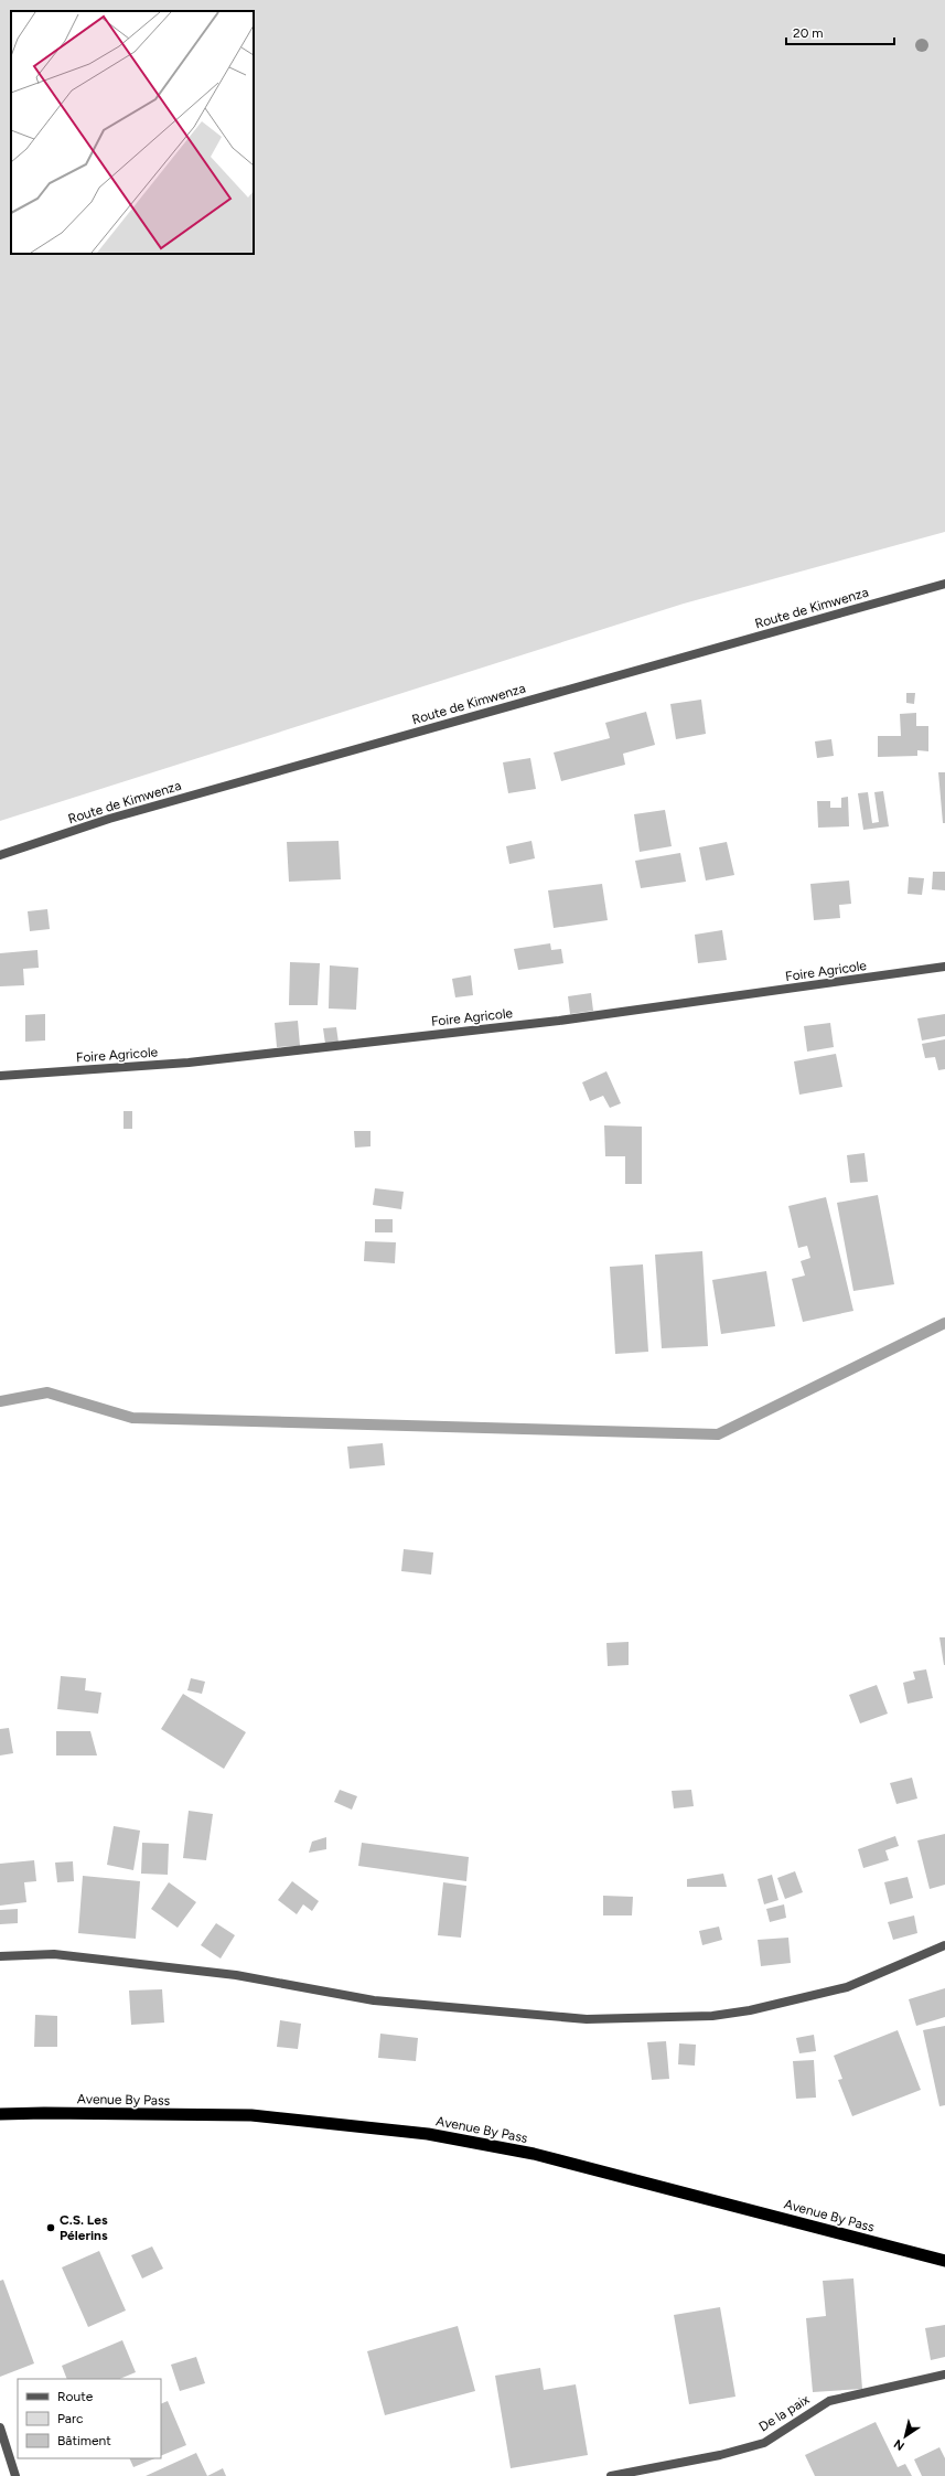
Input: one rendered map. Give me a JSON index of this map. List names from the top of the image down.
{
  "streets": {
    "highway": ["Avenue By Pass"],
    "street": ["Route de Kimwenza", "Foire Agricole", "De la paix"]
  },
  "places": ["C.S. Les Pélerins"],
  "legend": ["Route", "Parc", "Bâtiment"],
  "scale_bar": "20 m",
  "north": "bottom left"
}
